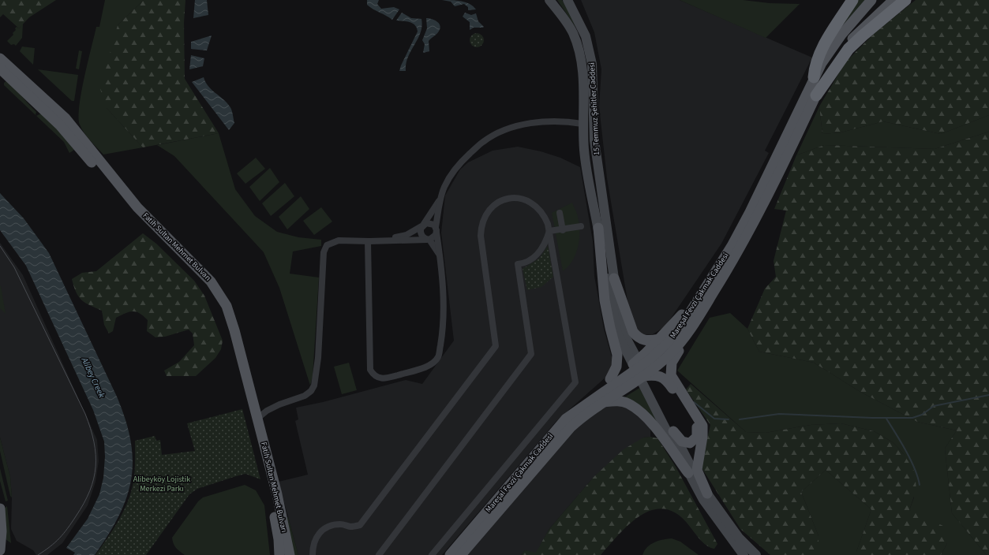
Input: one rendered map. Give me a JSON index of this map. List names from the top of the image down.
{
  "streets": {
    "main road": ["15 Temmuz Şehitler Caddesi", "Fatih Sultan Mehmet Bulvarı", "Mareşal Fevzi Çakmak Caddesi"]
  },
  "water": ["Alibey Creek"],
  "parks": ["Alibeyköy Lojistik Merkezi Parkı"]
}
